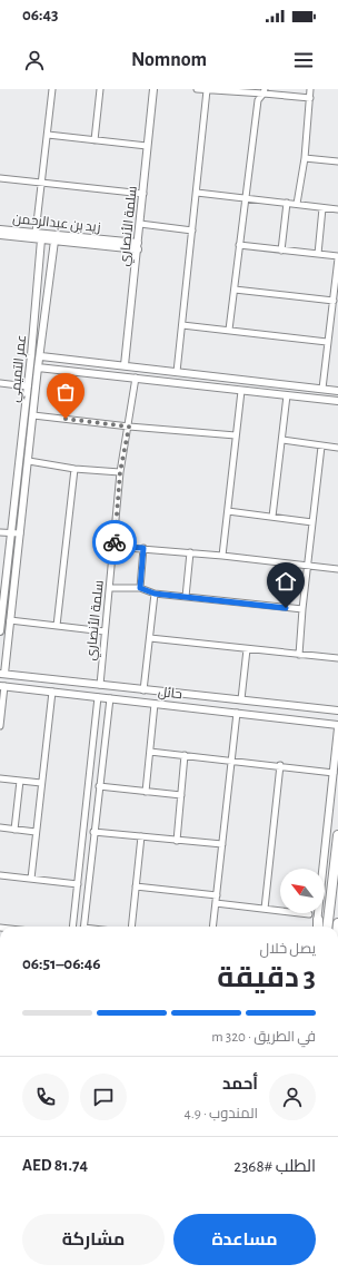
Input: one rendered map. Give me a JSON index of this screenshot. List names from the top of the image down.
{
  "streets": {
    "street": [
      "زيد بن عبدالرحمن",
      "سلمة الأنصاري",
      "عمر التميمي",
      "حائل"
    ]
  },
  "crossings": [
    ["زيد بن عبدالرحمن", "سلمة الأنصاري"],
    ["زيد بن عبدالرحمن", "عمر التميمي"],
    ["سلمة الأنصاري", "حائل"]
  ],
  "north": "top left",
  "page": {
    "status": "06:43",
    "header": "Nomnom",
    "heading": ["3 دقيقة", "يصل خلال", "06:46–06:51"],
    "panel": [
      "أحمد",
      "المندوب · 4.9",
      "الطلب #2368",
      "AED 81.74"
    ],
    "bar": "في الطريق · 320 m",
    "buttons": ["مساعدة", "مشاركة"]
  }
}
